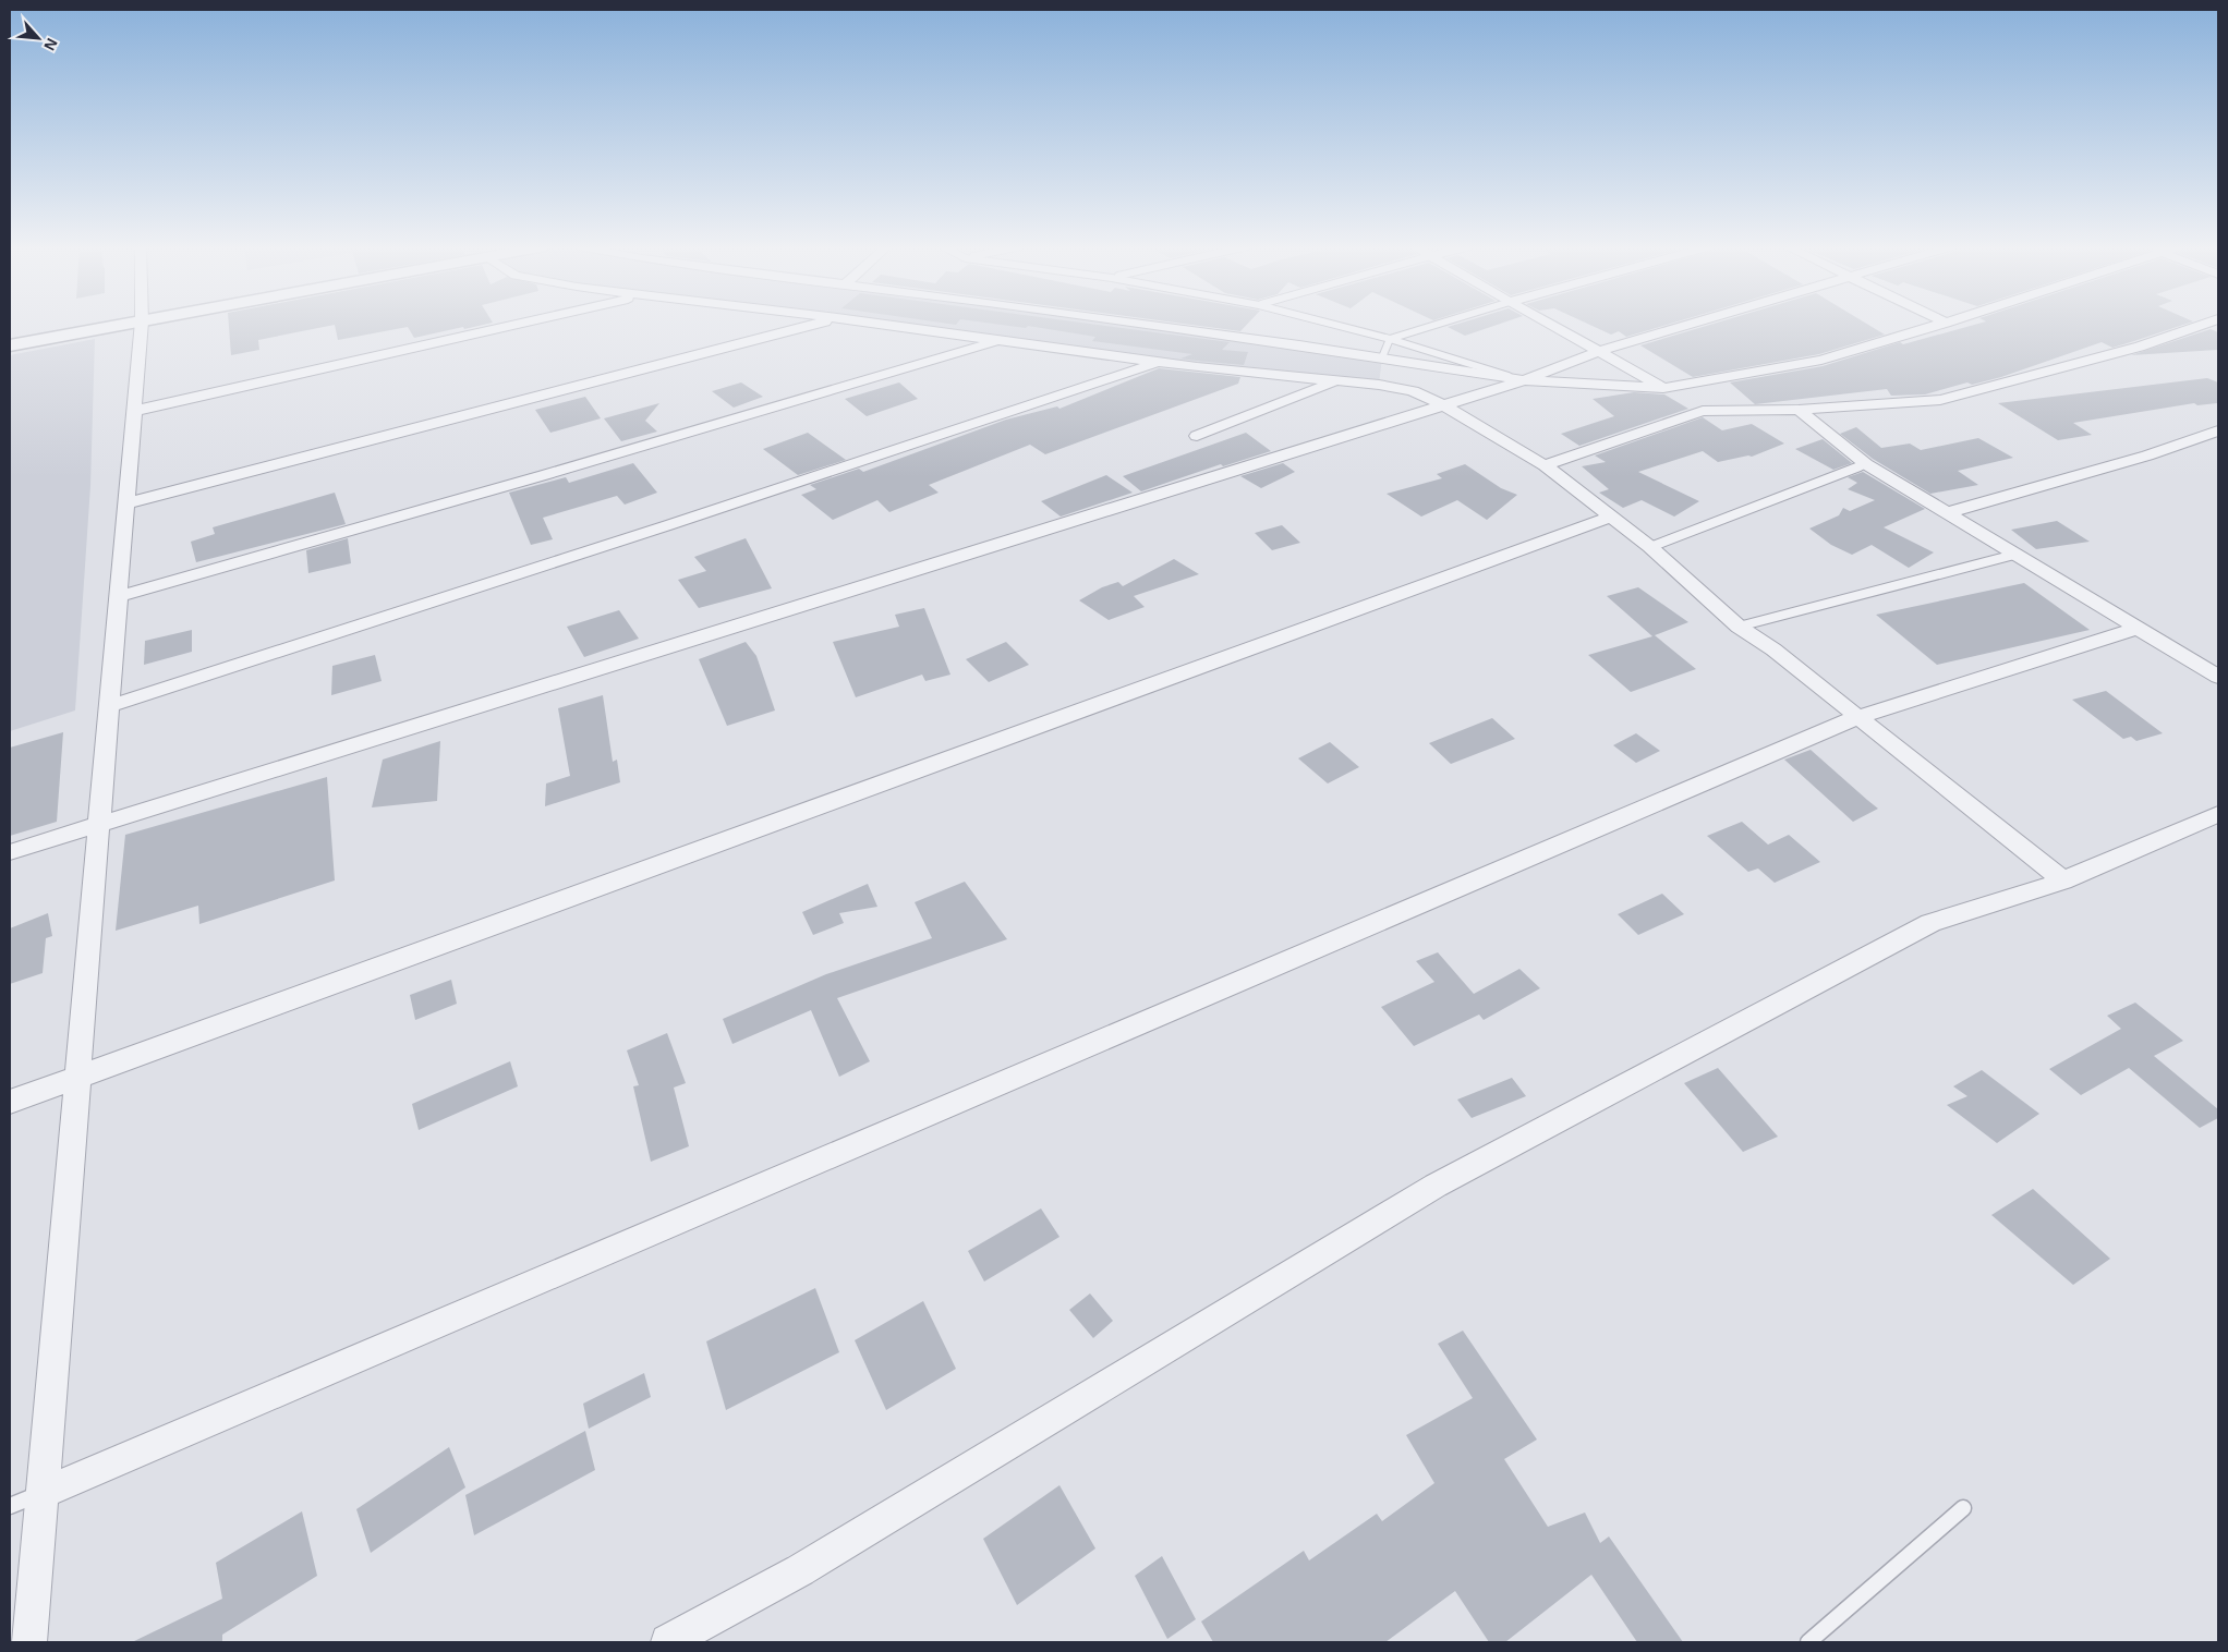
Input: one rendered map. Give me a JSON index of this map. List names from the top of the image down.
{
  "north": "bottom right"
}
